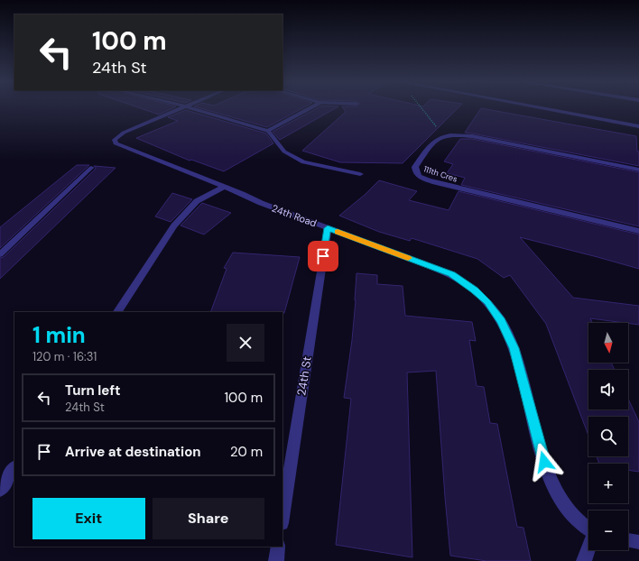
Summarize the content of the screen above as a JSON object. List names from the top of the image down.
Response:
{
  "streets": {
    "street": ["111th Cres", "24th Road", "24th St"]
  },
  "crossings": [
    ["24th Road", "24th St"]
  ],
  "north": "bottom",
  "page": {
    "turn": ["100 m", "24th St"],
    "heading": ["1 min", "120 m · 16:31"],
    "map_buttons": ["+", "−"],
    "list": [
      {
        "name": "Turn left",
        "note": "24th St",
        "value": "100 m"
      },
      {
        "name": "Arrive at destination",
        "value": "20 m"
      }
    ],
    "buttons": ["Exit", "Share"]
  }
}
